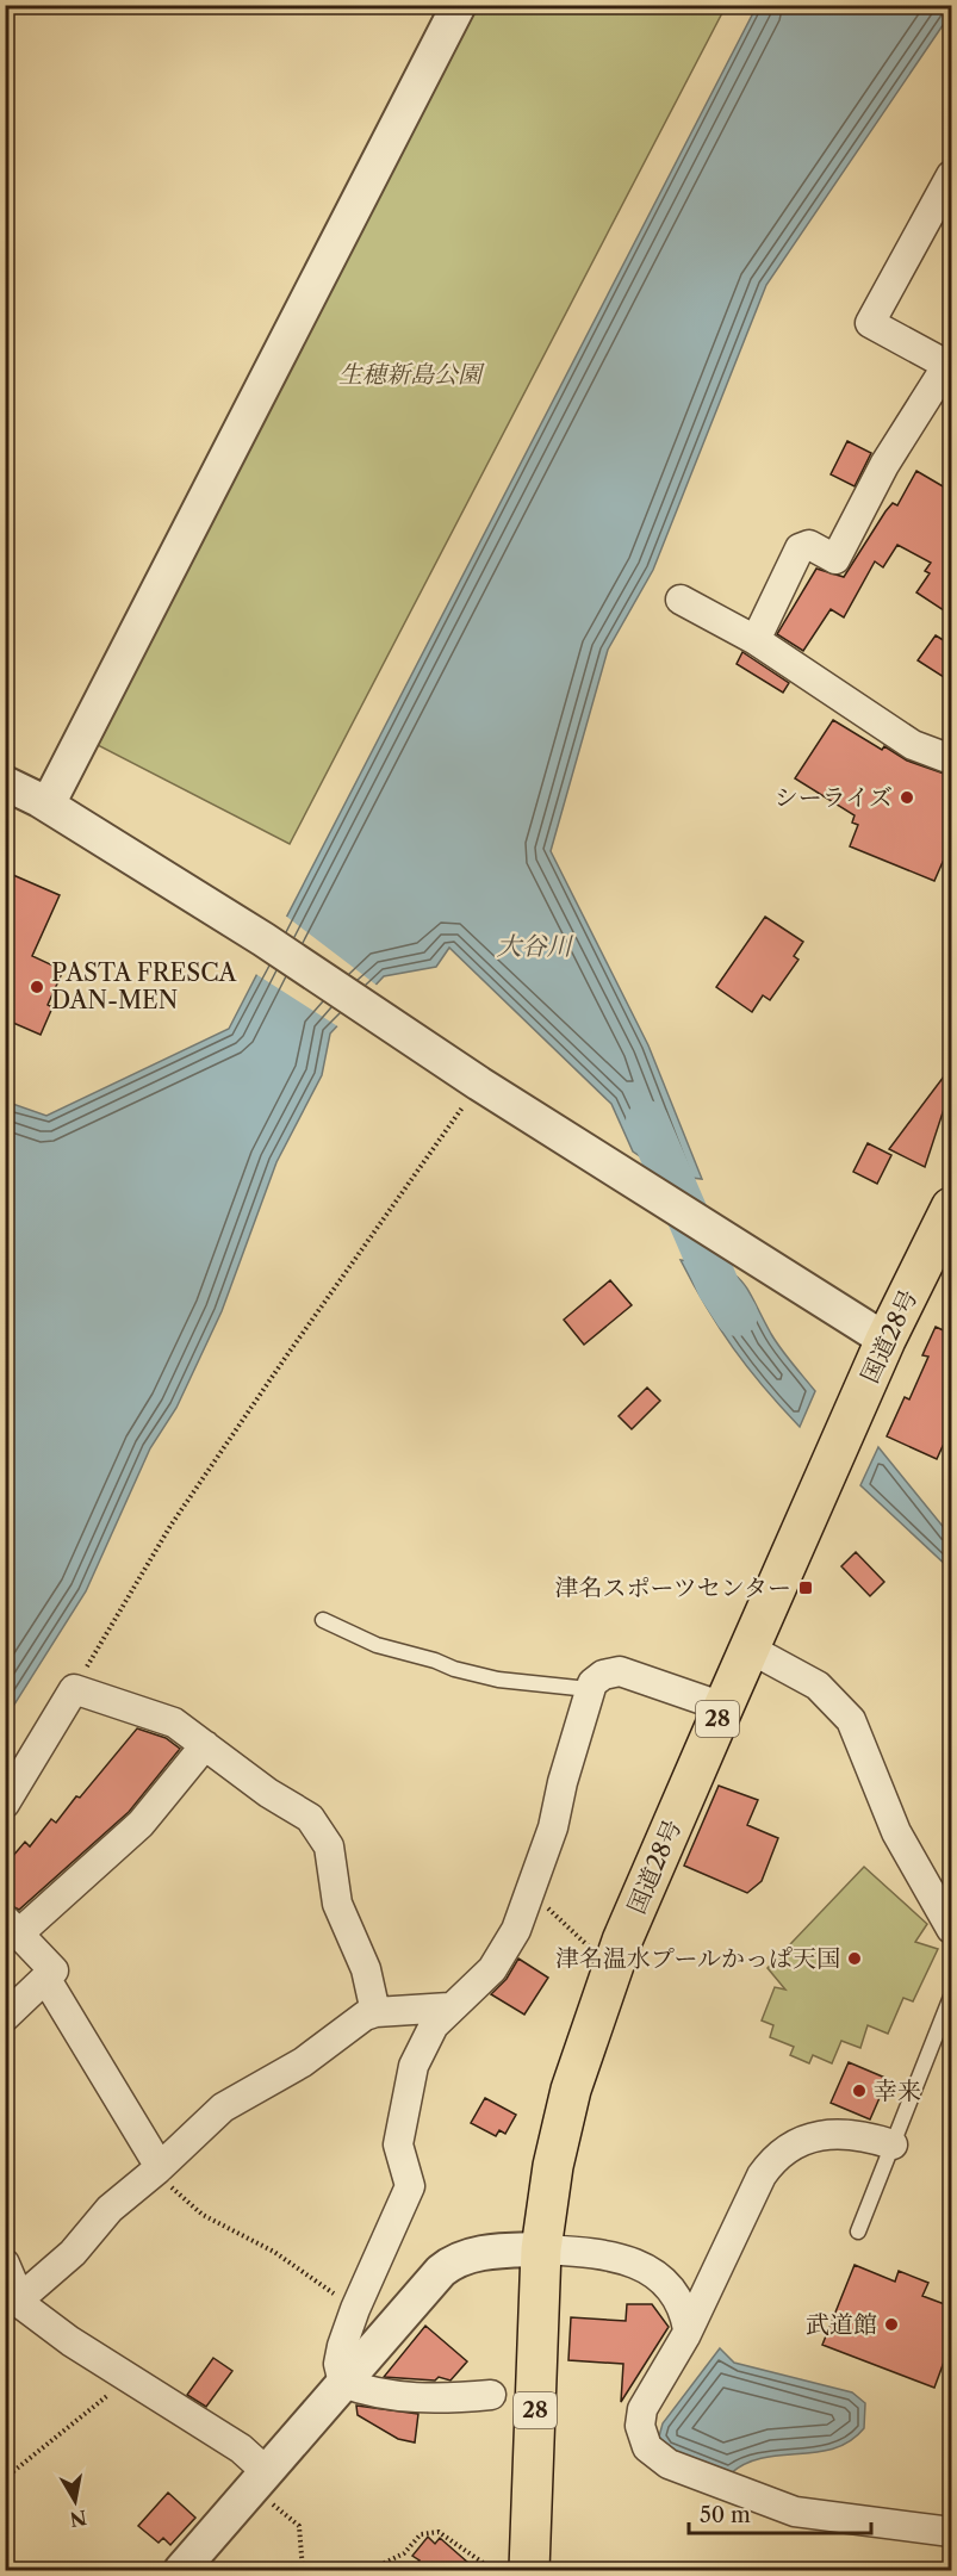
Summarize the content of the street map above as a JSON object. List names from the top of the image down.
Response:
{
  "streets": {
    "highway": ["国道28号", "28"]
  },
  "water": ["大谷川"],
  "parks": ["生穂新島公園"],
  "places": {
    "other": [
      "シーライズ",
      "PASTA FRESCA DAN-MEN",
      "津名温水プールかっぱ天国",
      "幸来",
      "武道館"
    ],
    "transit": ["津名スポーツセンター"]
  },
  "scale_bar": "50 m",
  "north": "bottom"
}
